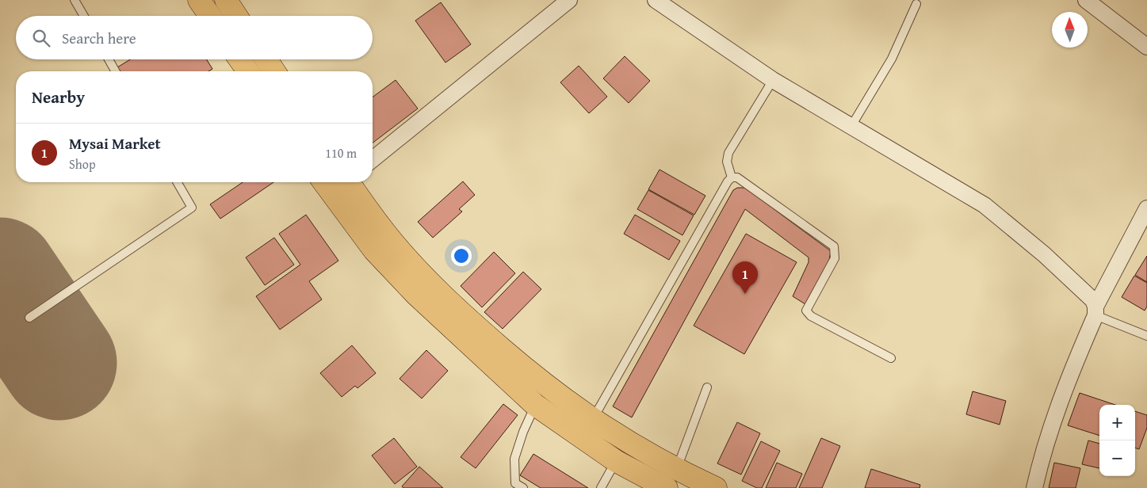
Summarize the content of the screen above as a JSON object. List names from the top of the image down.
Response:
{
  "north": "top",
  "page": {
    "search": "Search here",
    "heading": "Nearby",
    "list": [
      {
        "mark": "1",
        "name": "Mysai Market",
        "note": "Shop",
        "value": "110 m"
      }
    ],
    "pins": "1",
    "map_buttons": ["+", "−"]
  }
}
